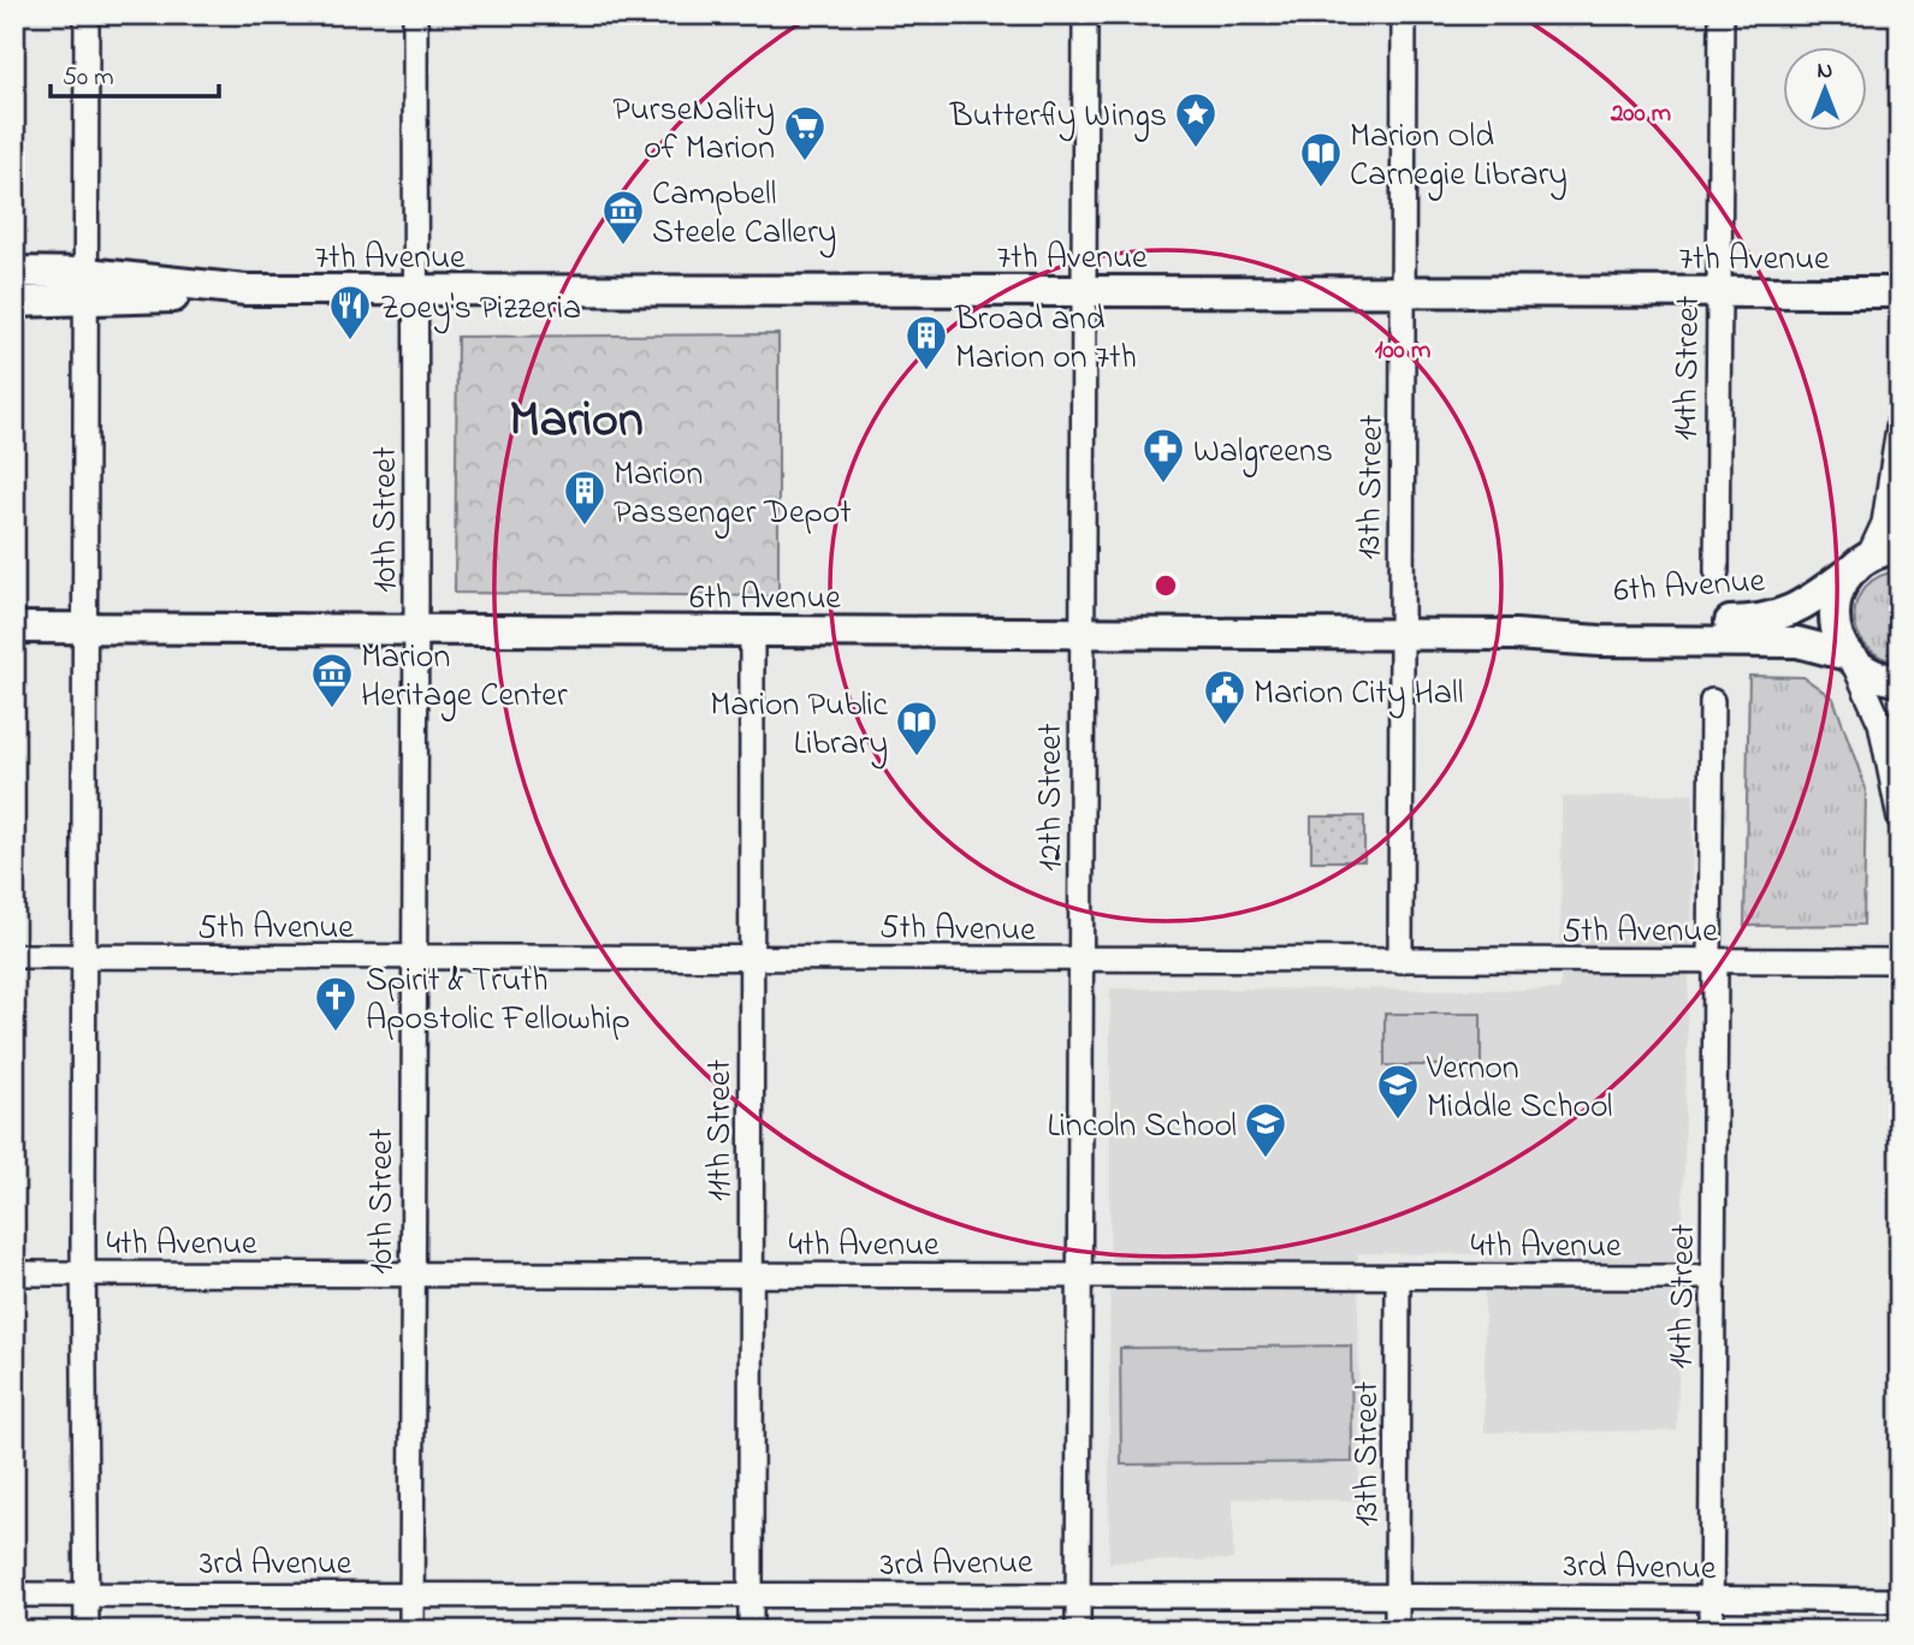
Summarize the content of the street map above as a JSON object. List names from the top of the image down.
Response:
{
  "streets": {
    "main road": ["7th Avenue", "6th Avenue"],
    "street": [
      "14th Street",
      "13th Street",
      "10th Street",
      "12th Street",
      "5th Avenue",
      "11th Street",
      "4th Avenue",
      "3rd Avenue"
    ]
  },
  "crossings": [
    ["7th Avenue", "14th Street"],
    ["7th Avenue", "13th Street"],
    ["7th Avenue", "10th Street"],
    ["7th Avenue", "12th Street"],
    ["14th Street", "5th Avenue"],
    ["14th Street", "4th Avenue"],
    ["14th Street", "3rd Avenue"],
    ["13th Street", "6th Avenue"],
    ["13th Street", "5th Avenue"],
    ["13th Street", "4th Avenue"],
    ["13th Street", "3rd Avenue"],
    ["10th Street", "6th Avenue"],
    ["10th Street", "5th Avenue"],
    ["10th Street", "4th Avenue"],
    ["10th Street", "3rd Avenue"],
    ["6th Avenue", "12th Street"],
    ["6th Avenue", "11th Street"],
    ["12th Street", "5th Avenue"],
    ["12th Street", "4th Avenue"],
    ["12th Street", "3rd Avenue"],
    ["5th Avenue", "11th Street"],
    ["11th Street", "4th Avenue"],
    ["11th Street", "3rd Avenue"]
  ],
  "districts": ["Marion"],
  "places": {
    "place": ["Butterfly Wings"],
    "supermarket": ["PurseNality of Marion"],
    "library": ["Marion Old Carnegie Library", "Marion Public Library"],
    "museum": ["Campbell Steele Callery", "Marion Heritage Center"],
    "restaurant": ["Zoey's Pizzeria"],
    "building": ["Broad and Marion on 7th", "Marion Passenger Depot"],
    "pharmacy": ["Walgreens"],
    "public building": ["Marion City Hall"],
    "church": ["Spirit & Truth Apostolic Fellowhip"],
    "school or university": ["Vernon Middle School", "Lincoln School"]
  },
  "scale_bar": "50 m",
  "north": "top",
  "rings": ["200 m", "100 m"]
}
